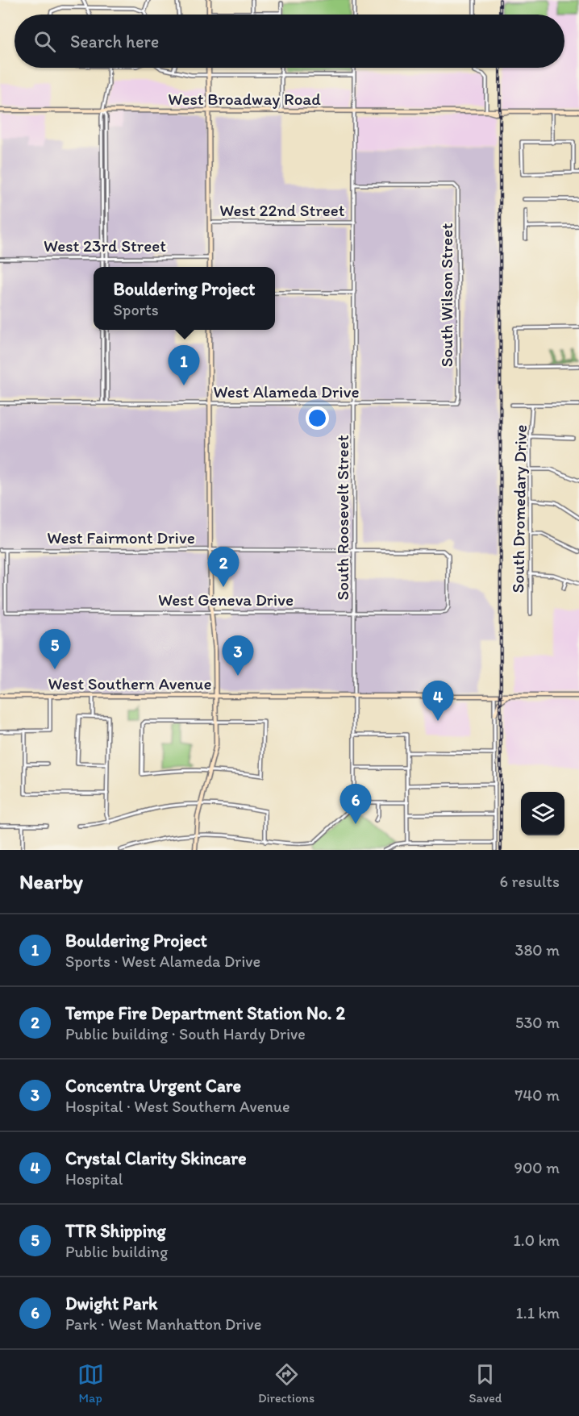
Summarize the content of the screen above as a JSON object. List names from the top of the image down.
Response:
{
  "streets": {
    "main road": ["West Broadway Road", "West Southern Avenue"],
    "street": [
      "West 22nd Street",
      "West 23rd Street",
      "South Wilson Street",
      "West Alameda Drive",
      "South Dromedary Drive",
      "South Roosevelt Street",
      "West Fairmont Drive",
      "West Geneva Drive"
    ]
  },
  "crossings": [
    ["West Broadway Road", "South Roosevelt Street"],
    ["West 22nd Street", "South Roosevelt Street"],
    ["South Wilson Street", "West Alameda Drive"],
    ["South Wilson Street", "South Roosevelt Street"],
    ["West Alameda Drive", "South Roosevelt Street"],
    ["South Roosevelt Street", "West Fairmont Drive"],
    ["South Roosevelt Street", "West Geneva Drive"],
    ["South Roosevelt Street", "West Southern Avenue"],
    ["West Fairmont Drive", "West Geneva Drive"]
  ],
  "page": {
    "search": "Search here",
    "popup": ["Bouldering Project", "Sports"],
    "pins": [
      "1",
      "2",
      "5",
      "3",
      "4",
      "6"
    ],
    "heading": ["Nearby", "6 results"],
    "list": [
      {
        "mark": "1",
        "name": "Bouldering Project",
        "note": "Sports · West Alameda Drive",
        "value": "380 m"
      },
      {
        "mark": "2",
        "name": "Tempe Fire Department Station No. 2",
        "note": "Public building · South Hardy Drive",
        "value": "530 m"
      },
      {
        "mark": "3",
        "name": "Concentra Urgent Care",
        "note": "Hospital · West Southern Avenue",
        "value": "740 m"
      },
      {
        "mark": "4",
        "name": "Crystal Clarity Skincare",
        "note": "Hospital",
        "value": "900 m"
      },
      {
        "mark": "5",
        "name": "TTR Shipping",
        "note": "Public building",
        "value": "1.0 km"
      },
      {
        "mark": "6",
        "name": "Dwight Park",
        "note": "Park · West Manhatton Drive",
        "value": "1.1 km"
      }
    ],
    "nav": ["Map", "Directions", "Saved"]
  }
}
